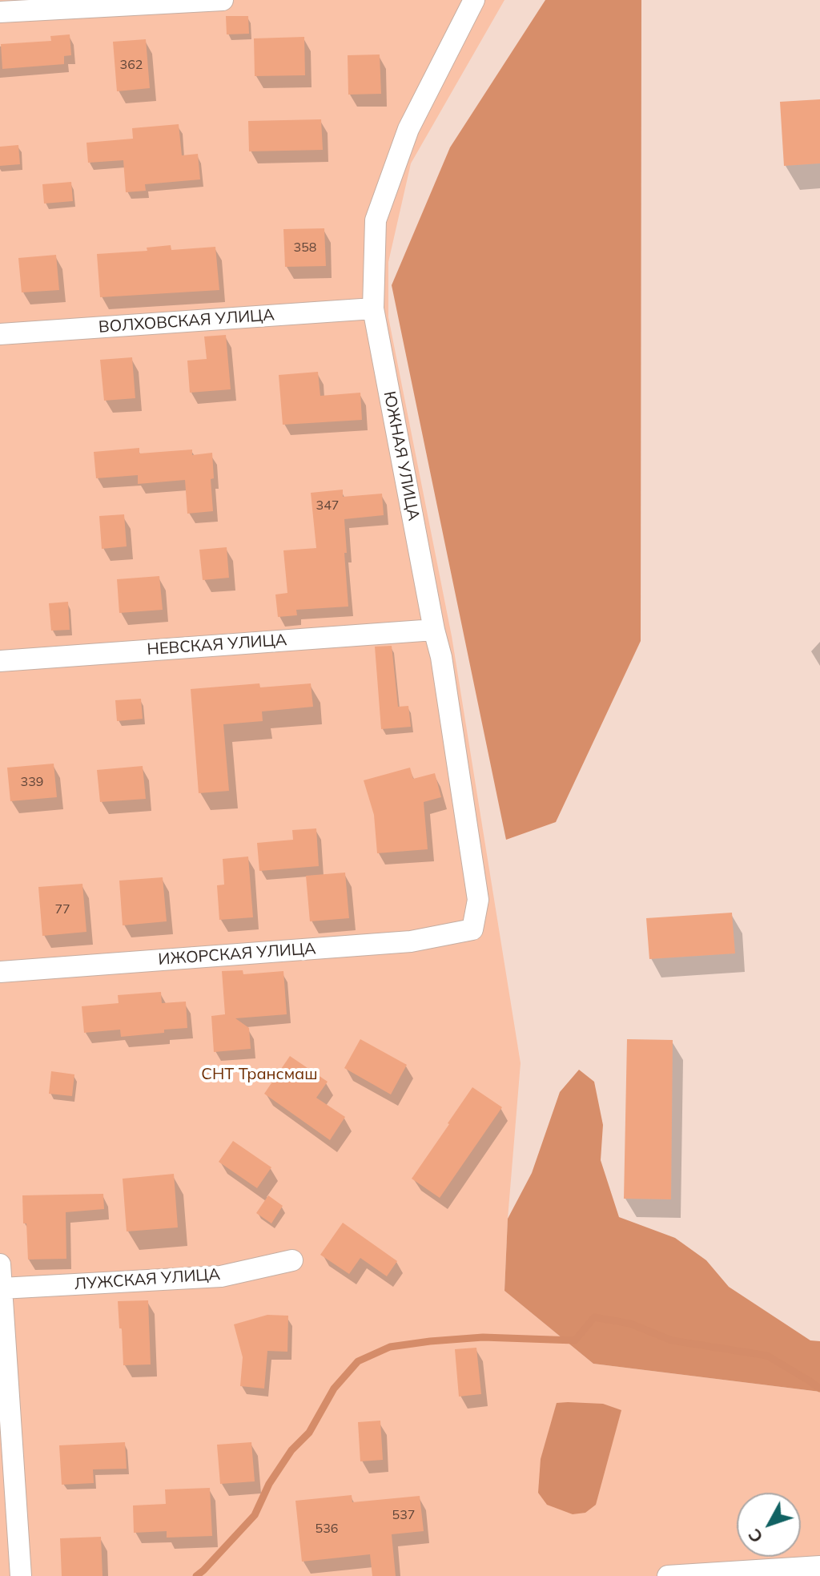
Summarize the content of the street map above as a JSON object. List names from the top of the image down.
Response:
{
  "streets": {
    "street": [
      "ВОЛХОВСКАЯ УЛИЦА",
      "ЮЖНАЯ УЛИЦА",
      "НЕВСКАЯ УЛИЦА",
      "ИЖОРСКАЯ УЛИЦА",
      "ЛУЖСКАЯ УЛИЦА"
    ]
  },
  "crossings": [
    ["ВОЛХОВСКАЯ УЛИЦА", "ЮЖНАЯ УЛИЦА"],
    ["ЮЖНАЯ УЛИЦА", "НЕВСКАЯ УЛИЦА"],
    ["ЮЖНАЯ УЛИЦА", "ИЖОРСКАЯ УЛИЦА"]
  ],
  "parks": ["СНТ Трансмаш"],
  "house_numbers": [
    "362",
    "358",
    "347",
    "339",
    "77",
    "537",
    "536"
  ],
  "north": "bottom left"
}
